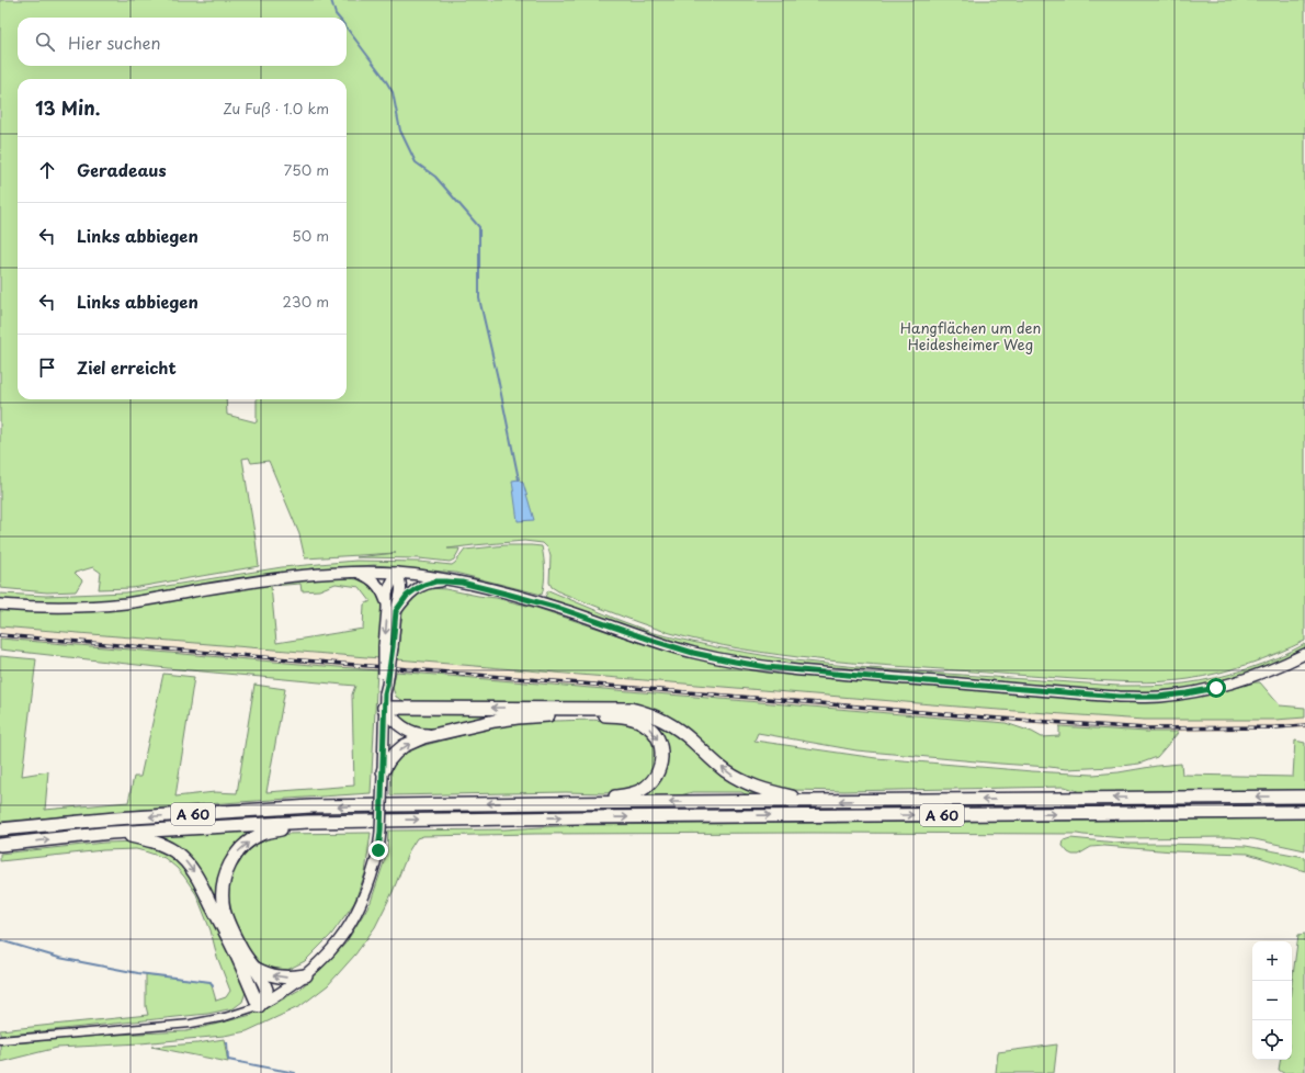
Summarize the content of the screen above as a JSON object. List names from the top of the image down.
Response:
{
  "streets": {
    "highway": ["A 60"]
  },
  "parks": ["Hangflächen um den Heidesheimer Weg"],
  "page": {
    "search": "Hier suchen",
    "heading": ["13 Min.", "Zu Fuß · 1.0 km"],
    "list": [
      ["Geradeaus", "750 m"],
      ["Links abbiegen", "50 m"],
      ["Links abbiegen", "230 m"],
      "Ziel erreicht"
    ],
    "map_buttons": ["+", "−"]
  }
}
